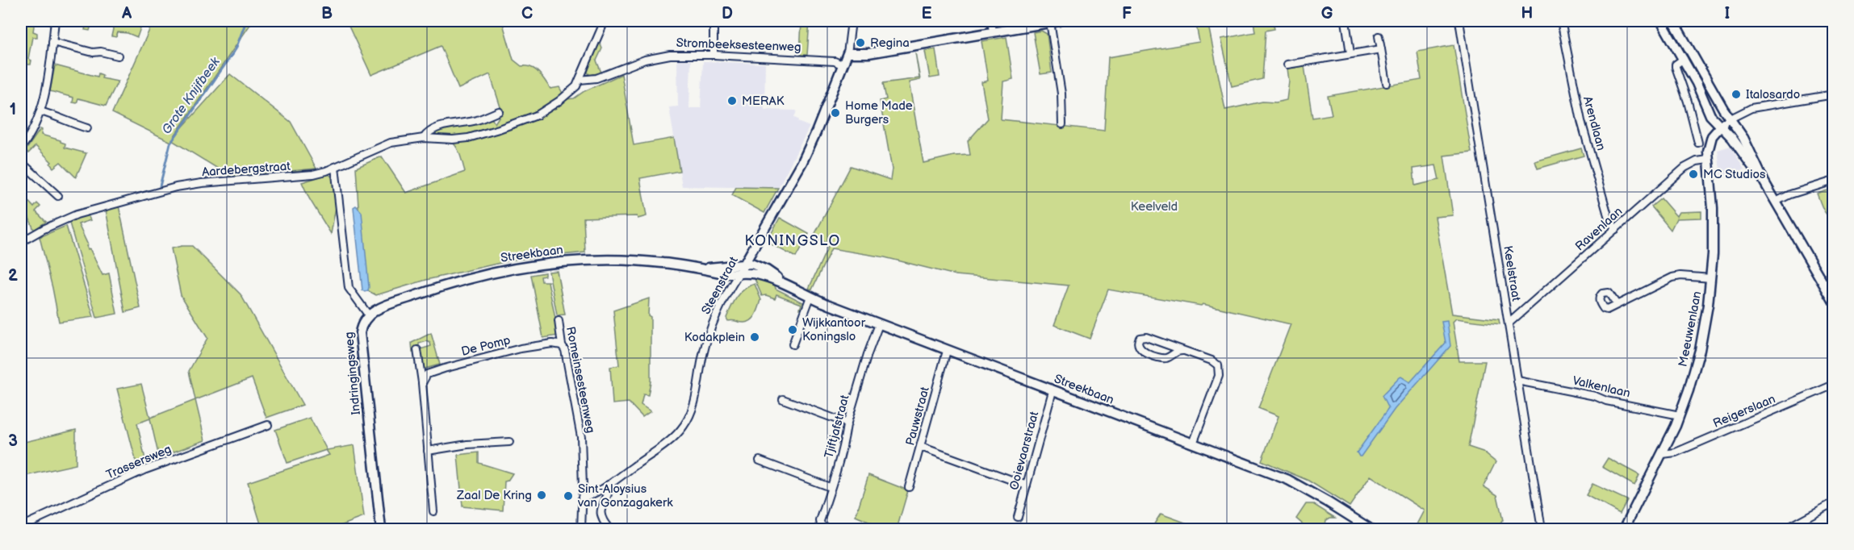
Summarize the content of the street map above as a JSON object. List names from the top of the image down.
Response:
{
  "streets": {
    "street": [
      "Strombeeksesteenweg",
      "Arendlaan",
      "Aardebergstraat",
      "Ravenlaan",
      "Streekbaan",
      "Keelstraat",
      "Steenstraat",
      "Meeuwenlaan",
      "De Pomp",
      "Indringingsweg",
      "Romeinsesteenweg",
      "Valkenlaan",
      "Reigerslaan",
      "Pauwstraat",
      "Tjiftjafstraat",
      "Ooievaarstraat",
      "Trassersweg"
    ]
  },
  "crossings": [
    ["Strombeeksesteenweg", "Aardebergstraat"],
    ["Strombeeksesteenweg", "Steenstraat"],
    ["Arendlaan", "Ravenlaan"],
    ["Ravenlaan", "Keelstraat"],
    ["Ravenlaan", "Meeuwenlaan"],
    ["Streekbaan", "Steenstraat"],
    ["Streekbaan", "Indringingsweg"],
    ["Streekbaan", "Pauwstraat"],
    ["Streekbaan", "Tjiftjafstraat"],
    ["Streekbaan", "Ooievaarstraat"],
    ["Keelstraat", "Valkenlaan"],
    ["Steenstraat", "Romeinsesteenweg"],
    ["Meeuwenlaan", "Valkenlaan"],
    ["Meeuwenlaan", "Reigerslaan"],
    ["De Pomp", "Romeinsesteenweg"]
  ],
  "districts": ["KONINGSLO"],
  "water": ["Grote Knijfbeek"],
  "parks": ["Keelveld"],
  "places": [
    "Regina",
    "Italosardo",
    "MERAK",
    "Home Made Burgers",
    "MC Studios",
    "Wijkkantoor Koningslo",
    "Kodakplein",
    "Zaal De Kring",
    "Sint-Aloysius van Gonzagakerk"
  ],
  "grid": {
    "columns": [
      "A",
      "B",
      "C",
      "D",
      "E",
      "F",
      "G",
      "H",
      "I"
    ],
    "rows": ["1", "2", "3"]
  }
}
